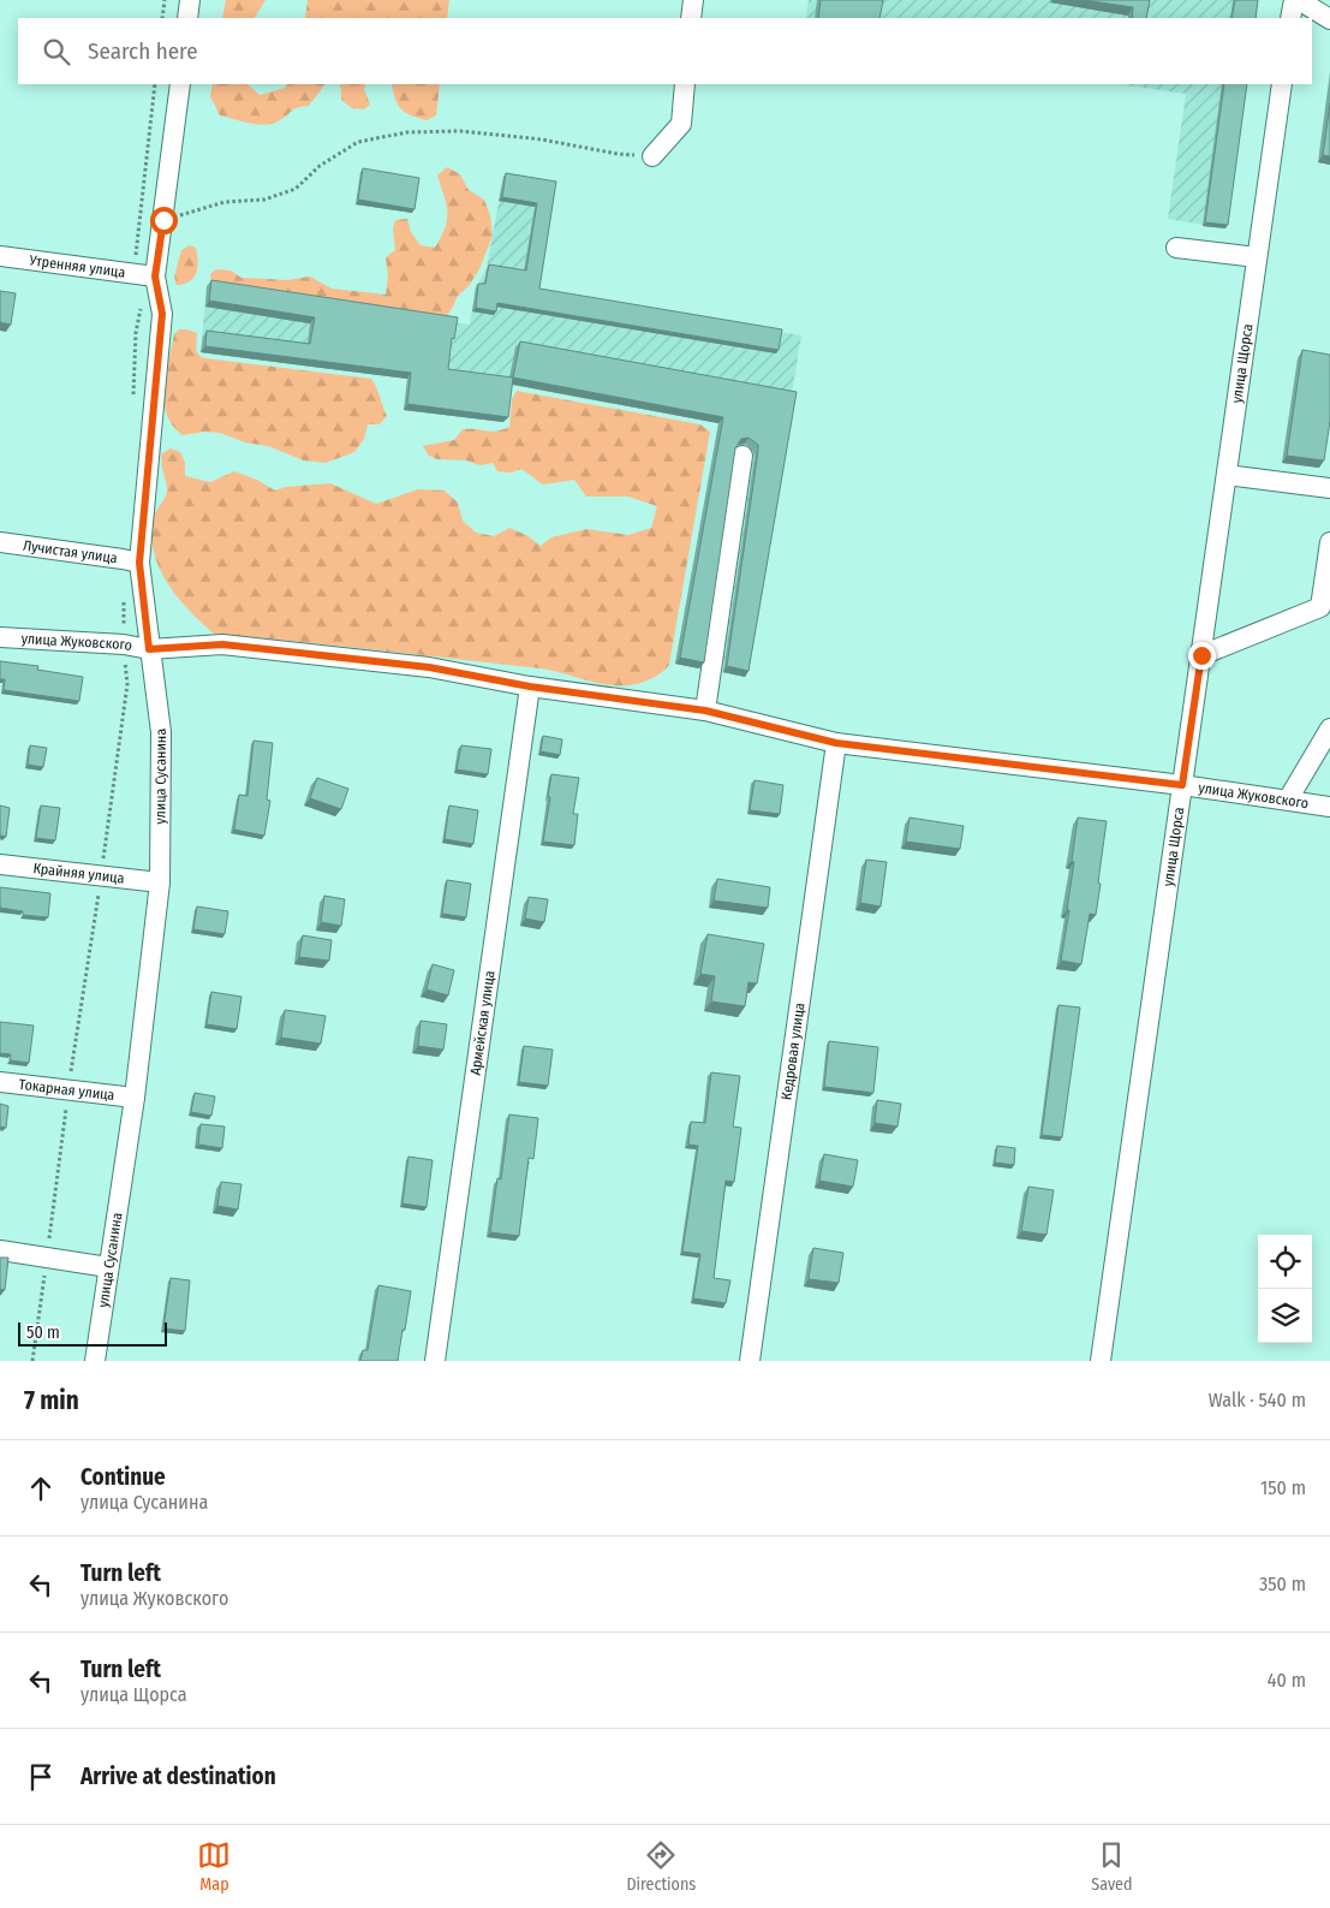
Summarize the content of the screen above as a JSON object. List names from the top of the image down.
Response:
{
  "streets": {
    "street": [
      "Утренняя улица",
      "улица Щорса",
      "Лучистая улица",
      "улица Жуковского",
      "улица Сусанина",
      "Крайняя улица",
      "Армейская улица",
      "Кедровая улица",
      "Токарная улица"
    ]
  },
  "crossings": [
    ["Утренняя улица", "улица Сусанина"],
    ["улица Щорса", "улица Жуковского"],
    ["Лучистая улица", "улица Сусанина"],
    ["улица Жуковского", "улица Сусанина"],
    ["улица Жуковского", "Армейская улица"],
    ["улица Жуковского", "Кедровая улица"],
    ["улица Сусанина", "Крайняя улица"],
    ["улица Сусанина", "Токарная улица"]
  ],
  "scale_bar": "50 m",
  "page": {
    "search": "Search here",
    "scale": "50 m",
    "heading": ["7 min", "Walk · 540 m"],
    "list": [
      ["Continue", "улица Сусанина", "150 m"],
      ["Turn left", "улица Жуковского", "350 m"],
      ["Turn left", "улица Щорса", "40 m"],
      "Arrive at destination"
    ],
    "nav": ["Map", "Directions", "Saved"]
  }
}
